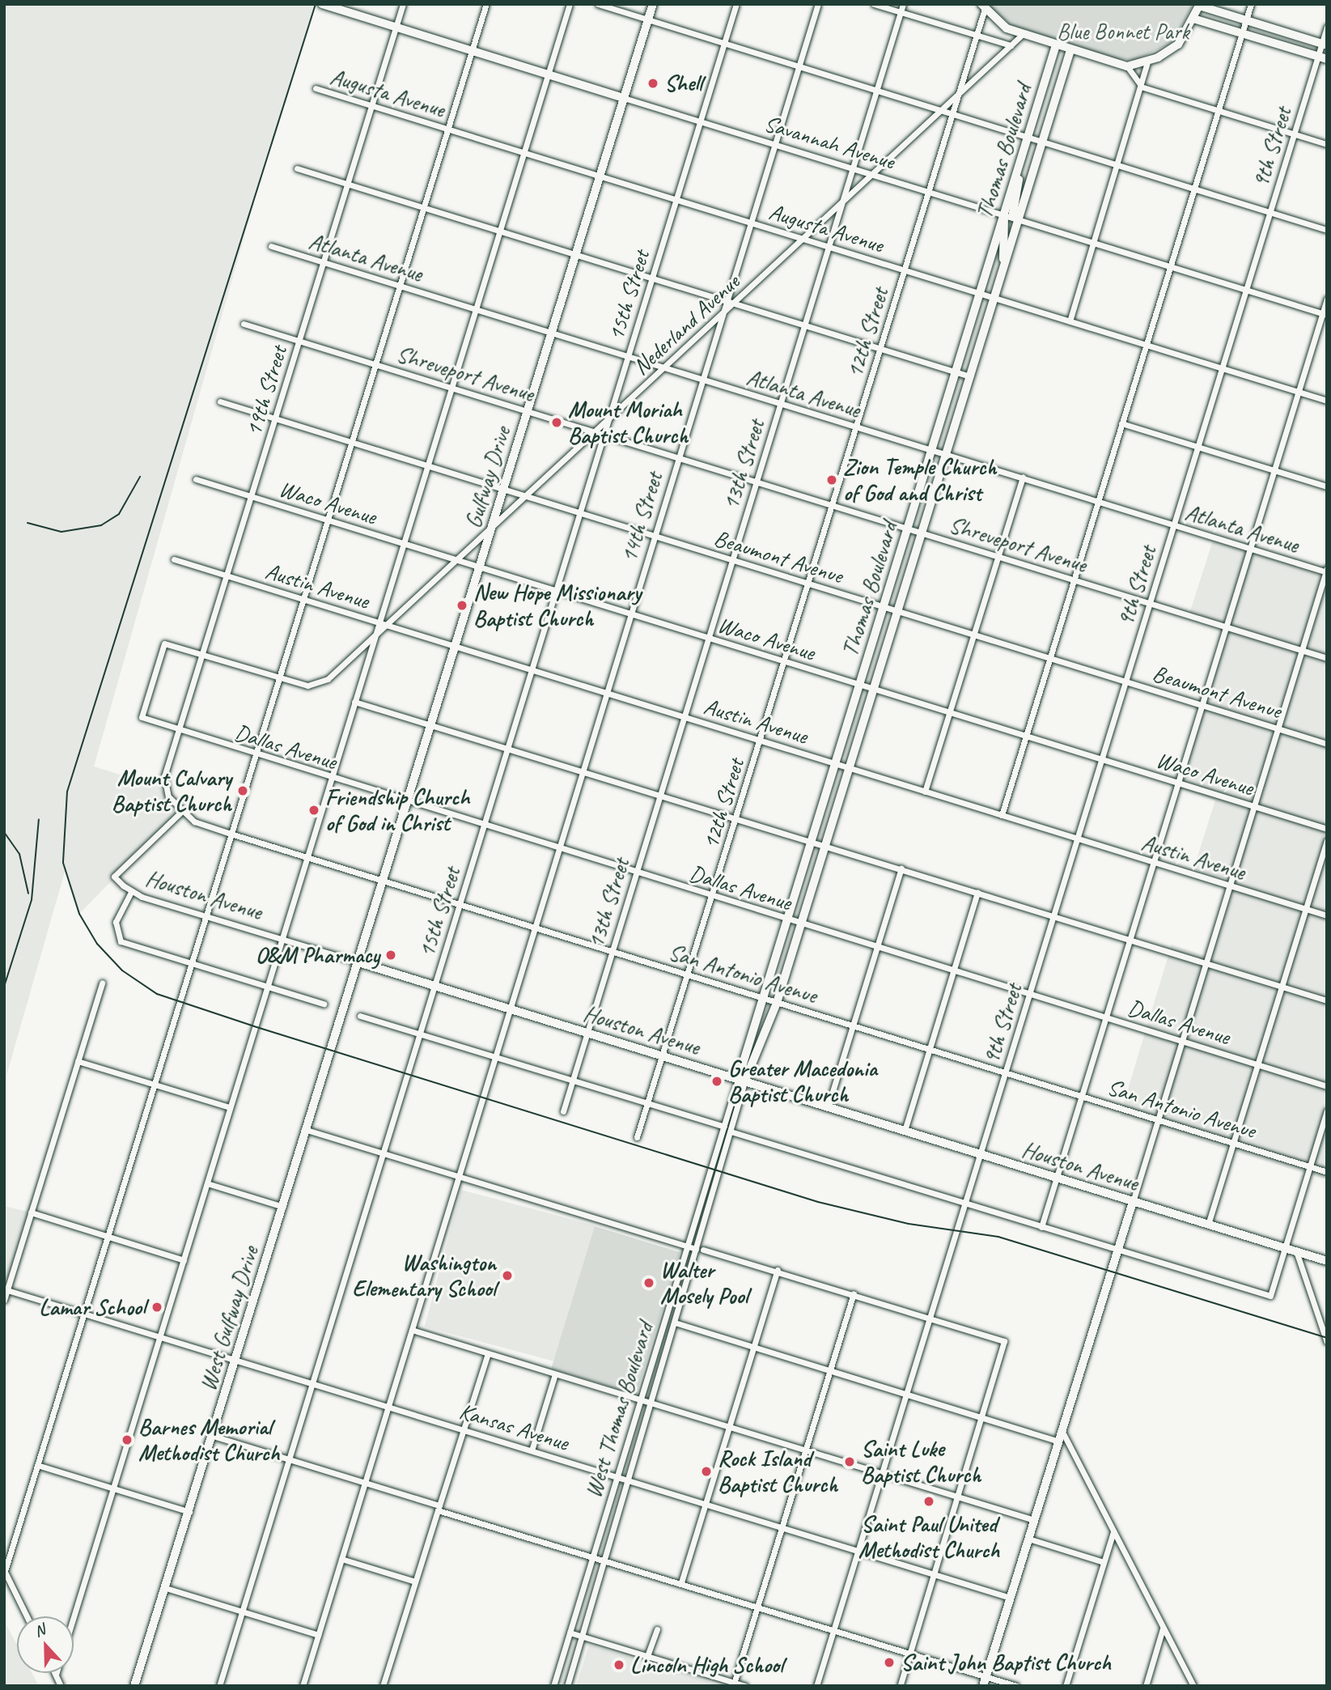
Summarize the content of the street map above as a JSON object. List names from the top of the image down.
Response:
{
  "streets": {
    "main road": [
      "Savannah Avenue",
      "Thomas Boulevard",
      "Gulfway Drive",
      "Houston Avenue",
      "West Gulfway Drive"
    ],
    "street": [
      "Augusta Avenue",
      "9th Street",
      "Atlanta Avenue",
      "15th Street",
      "Nederland Avenue",
      "12th Street",
      "Shreveport Avenue",
      "19th Street",
      "13th Street",
      "Waco Avenue",
      "14th Street",
      "Beaumont Avenue",
      "Austin Avenue",
      "Dallas Avenue",
      "San Antonio Avenue",
      "West Thomas Boulevard",
      "Kansas Avenue"
    ]
  },
  "crossings": [
    ["Augusta Avenue", "9th Street"],
    ["Augusta Avenue", "Thomas Boulevard"],
    ["Augusta Avenue", "15th Street"],
    ["Augusta Avenue", "Nederland Avenue"],
    ["Augusta Avenue", "12th Street"],
    ["Augusta Avenue", "19th Street"],
    ["Augusta Avenue", "13th Street"],
    ["Augusta Avenue", "Gulfway Drive"],
    ["Savannah Avenue", "9th Street"],
    ["Savannah Avenue", "Thomas Boulevard"],
    ["Savannah Avenue", "15th Street"],
    ["Savannah Avenue", "Nederland Avenue"],
    ["Savannah Avenue", "12th Street"],
    ["Savannah Avenue", "19th Street"],
    ["Savannah Avenue", "13th Street"],
    ["Savannah Avenue", "Gulfway Drive"],
    ["9th Street", "Atlanta Avenue"],
    ["9th Street", "Shreveport Avenue"],
    ["9th Street", "Waco Avenue"],
    ["9th Street", "Beaumont Avenue"],
    ["9th Street", "Austin Avenue"],
    ["9th Street", "Dallas Avenue"],
    ["9th Street", "Houston Avenue"],
    ["9th Street", "San Antonio Avenue"],
    ["9th Street", "Kansas Avenue"],
    ["Thomas Boulevard", "Atlanta Avenue"],
    ["Thomas Boulevard", "Shreveport Avenue"],
    ["Thomas Boulevard", "Waco Avenue"],
    ["Thomas Boulevard", "Beaumont Avenue"],
    ["Thomas Boulevard", "Austin Avenue"],
    ["Thomas Boulevard", "Dallas Avenue"],
    ["Thomas Boulevard", "Houston Avenue"],
    ["Thomas Boulevard", "San Antonio Avenue"],
    ["Thomas Boulevard", "West Thomas Boulevard"],
    ["Atlanta Avenue", "15th Street"],
    ["Atlanta Avenue", "Nederland Avenue"],
    ["Atlanta Avenue", "12th Street"],
    ["Atlanta Avenue", "19th Street"],
    ["Atlanta Avenue", "13th Street"],
    ["Atlanta Avenue", "Gulfway Drive"],
    ["Atlanta Avenue", "14th Street"],
    ["15th Street", "Nederland Avenue"],
    ["15th Street", "Shreveport Avenue"],
    ["15th Street", "Waco Avenue"],
    ["15th Street", "Beaumont Avenue"],
    ["15th Street", "Austin Avenue"],
    ["15th Street", "Dallas Avenue"],
    ["15th Street", "Houston Avenue"],
    ["15th Street", "San Antonio Avenue"],
    ["15th Street", "Kansas Avenue"],
    ["Nederland Avenue", "12th Street"],
    ["Nederland Avenue", "Shreveport Avenue"],
    ["Nederland Avenue", "13th Street"],
    ["Nederland Avenue", "Gulfway Drive"],
    ["Nederland Avenue", "Waco Avenue"],
    ["Nederland Avenue", "14th Street"],
    ["Nederland Avenue", "Beaumont Avenue"],
    ["Nederland Avenue", "Austin Avenue"],
    ["12th Street", "Shreveport Avenue"],
    ["12th Street", "Waco Avenue"],
    ["12th Street", "Beaumont Avenue"],
    ["12th Street", "Austin Avenue"],
    ["12th Street", "Dallas Avenue"],
    ["12th Street", "Houston Avenue"],
    ["12th Street", "San Antonio Avenue"],
    ["Shreveport Avenue", "19th Street"],
    ["Shreveport Avenue", "13th Street"],
    ["Shreveport Avenue", "Gulfway Drive"],
    ["Shreveport Avenue", "14th Street"],
    ["19th Street", "Waco Avenue"],
    ["19th Street", "Beaumont Avenue"],
    ["19th Street", "Austin Avenue"],
    ["19th Street", "Dallas Avenue"],
    ["19th Street", "Houston Avenue"],
    ["19th Street", "San Antonio Avenue"],
    ["13th Street", "Waco Avenue"],
    ["13th Street", "Beaumont Avenue"],
    ["13th Street", "Austin Avenue"],
    ["13th Street", "Dallas Avenue"],
    ["13th Street", "Houston Avenue"],
    ["13th Street", "San Antonio Avenue"],
    ["Gulfway Drive", "Waco Avenue"],
    ["Gulfway Drive", "Beaumont Avenue"],
    ["Gulfway Drive", "Austin Avenue"],
    ["Gulfway Drive", "Dallas Avenue"],
    ["Gulfway Drive", "Houston Avenue"],
    ["Gulfway Drive", "San Antonio Avenue"],
    ["Gulfway Drive", "West Gulfway Drive"],
    ["Waco Avenue", "14th Street"],
    ["14th Street", "Beaumont Avenue"],
    ["14th Street", "Austin Avenue"],
    ["14th Street", "Dallas Avenue"],
    ["14th Street", "Houston Avenue"],
    ["14th Street", "San Antonio Avenue"],
    ["14th Street", "Kansas Avenue"],
    ["Houston Avenue", "San Antonio Avenue"],
    ["Houston Avenue", "West Gulfway Drive"],
    ["Houston Avenue", "West Thomas Boulevard"],
    ["West Gulfway Drive", "Kansas Avenue"],
    ["West Thomas Boulevard", "Kansas Avenue"]
  ],
  "parks": ["Blue Bonnet Park"],
  "places": [
    "Shell",
    "Mount Moriah Baptist Church",
    "Zion Temple Church of God and Christ",
    "New Hope Missionary Baptist Church",
    "Mount Calvary Baptist Church",
    "Friendship Church of God in Christ",
    "O&M Pharmacy",
    "Greater Macedonia Baptist Church",
    "Washington Elementary School",
    "Walter Mosely Pool",
    "Lamar School",
    "Barnes Memorial Methodist Church",
    "Saint Luke Baptist Church",
    "Rock Island Baptist Church",
    "Saint Paul United Methodist Church",
    "Saint John Baptist Church",
    "Lincoln High School"
  ],
  "north": "top"
}
